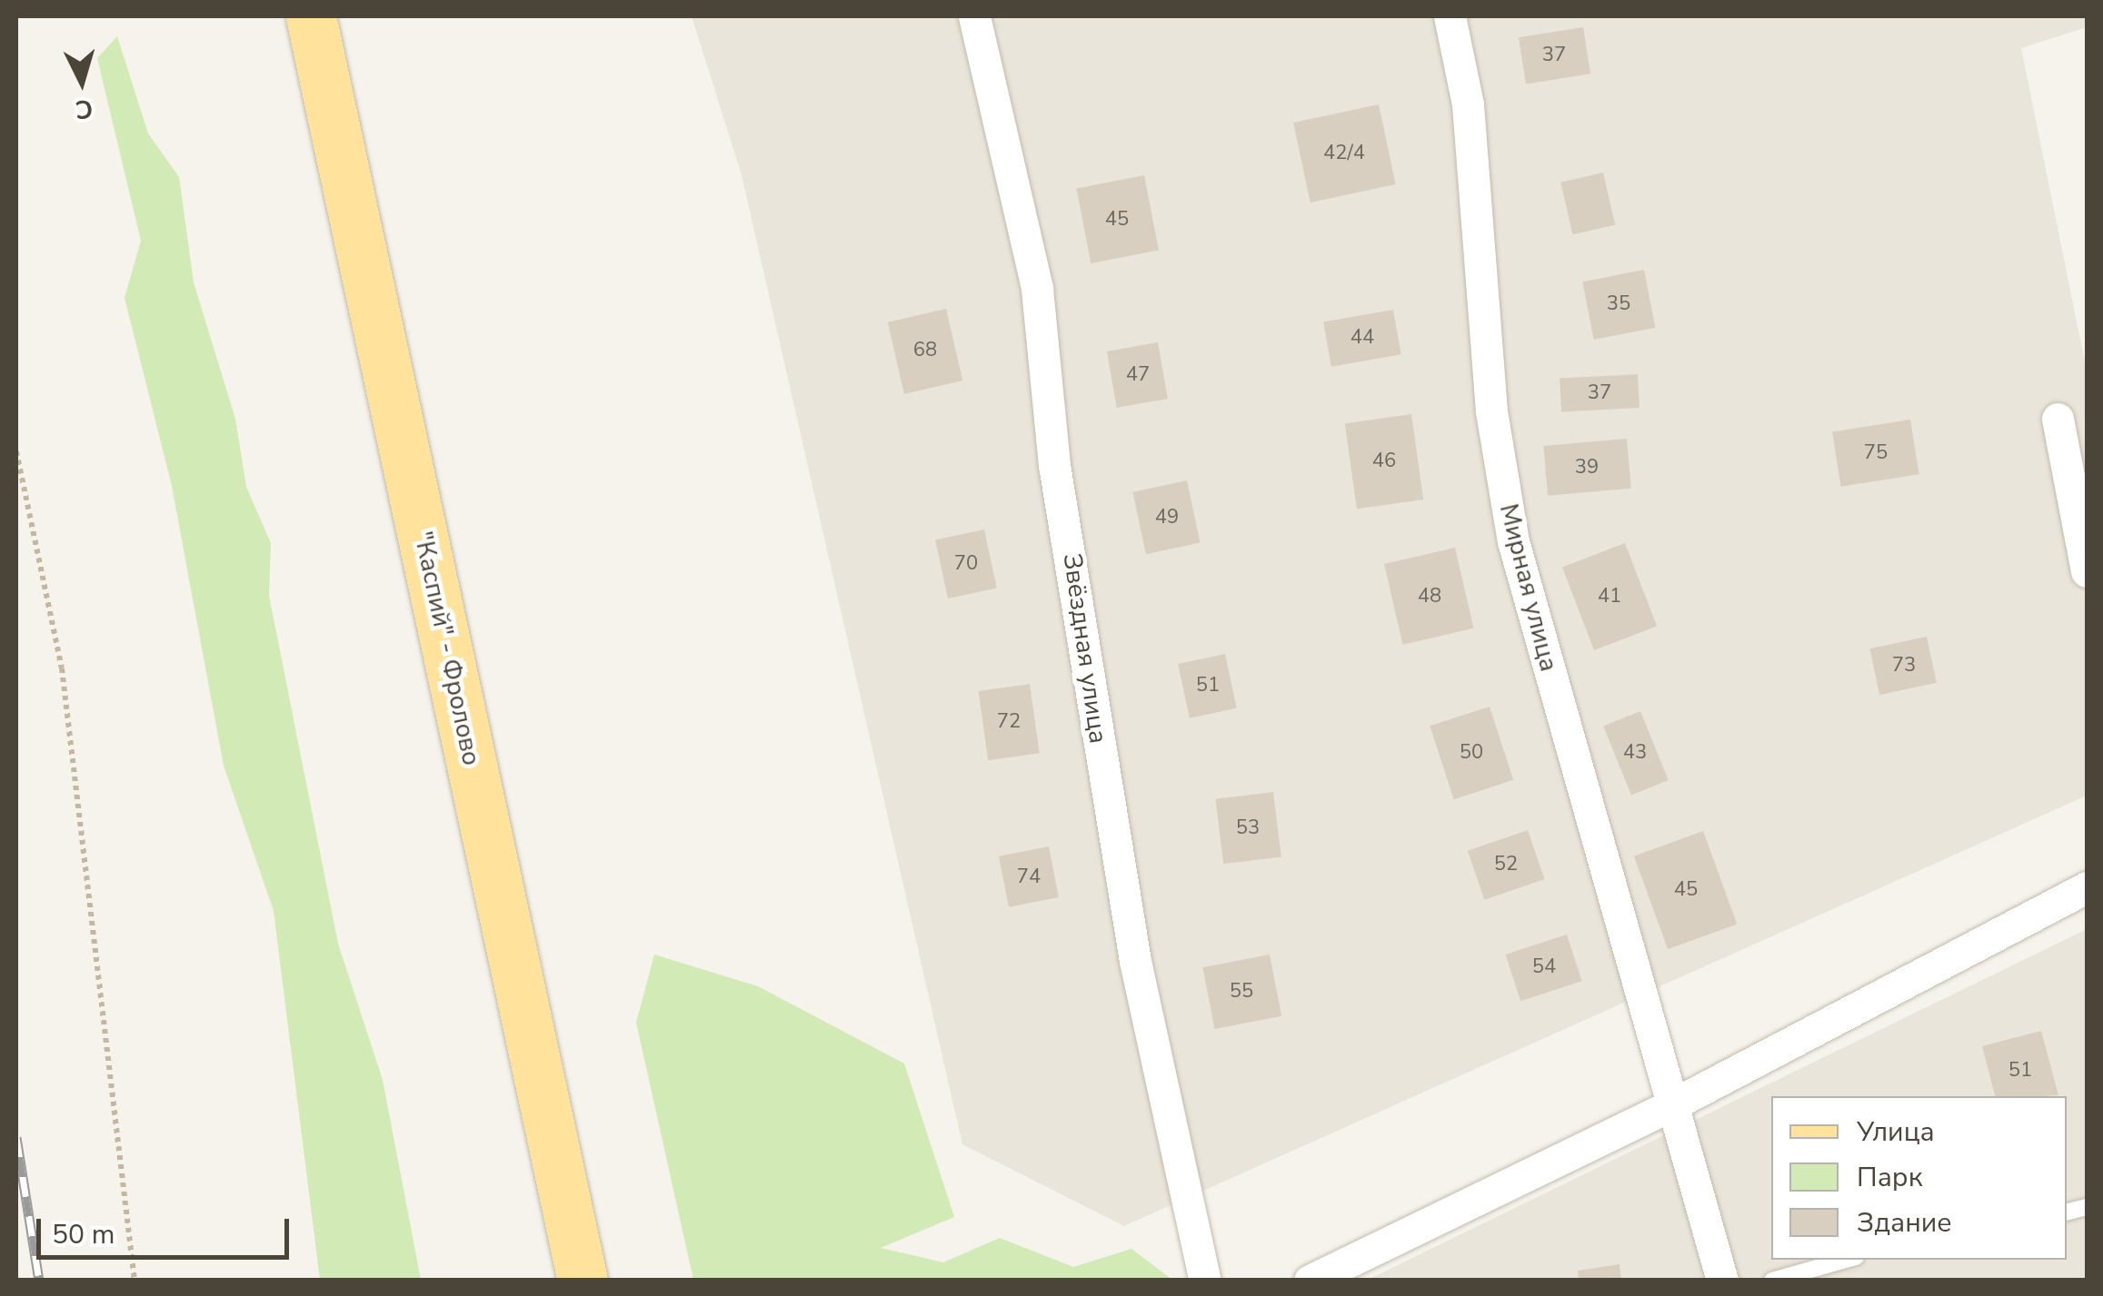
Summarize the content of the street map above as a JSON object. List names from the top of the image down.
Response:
{
  "streets": {
    "main road": ["\"Каспий\" - Фролово"],
    "street": ["Мирная улица", "Звёздная улица"]
  },
  "house_numbers": [
    "37",
    "42/4",
    "45",
    "35",
    "44",
    "68",
    "47",
    "37",
    "75",
    "46",
    "39",
    "49",
    "70",
    "48",
    "41",
    "73",
    "51",
    "72",
    "50",
    "43",
    "53",
    "52",
    "74",
    "45",
    "54",
    "55",
    "51"
  ],
  "legend": ["Улица", "Парк", "Здание"],
  "scale_bar": "50 m",
  "north": "bottom"
}
